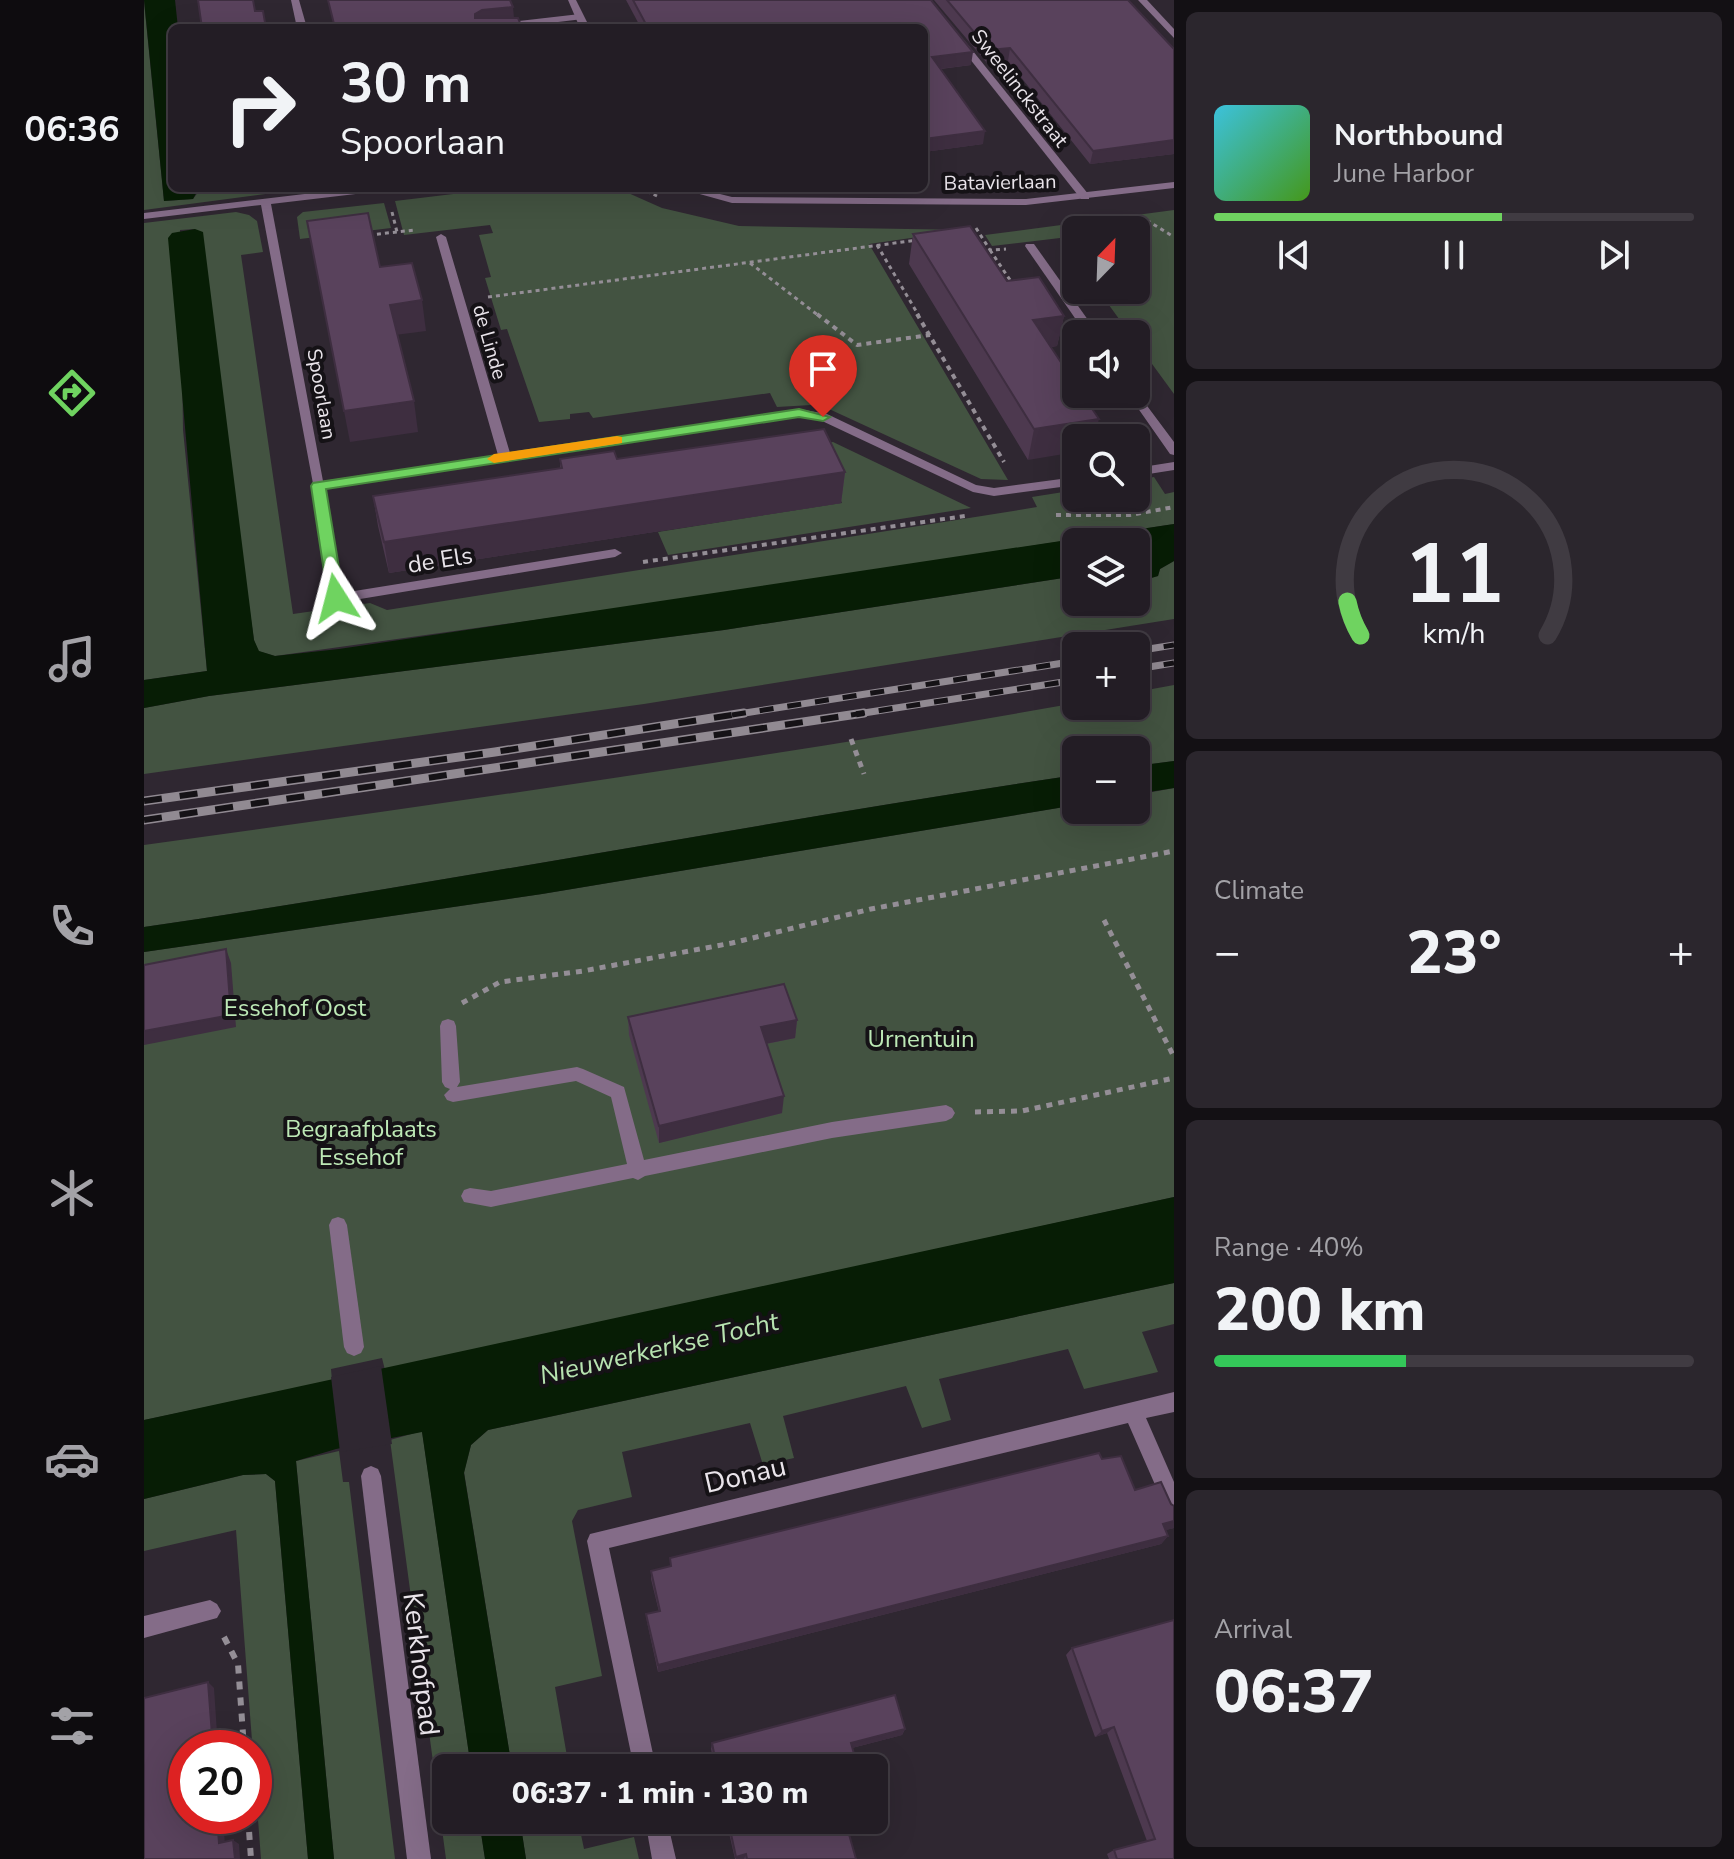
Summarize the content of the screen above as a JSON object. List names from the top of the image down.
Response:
{
  "streets": {
    "street": [
      "Sweelinckstraat",
      "Batavierlaan",
      "de Linde",
      "Spoorlaan",
      "de Els",
      "Donau",
      "Kerkhofpad"
    ]
  },
  "crossings": [
    ["Sweelinckstraat", "Batavierlaan"],
    ["Spoorlaan", "de Els"]
  ],
  "water": ["Nieuwerkerkse Tocht"],
  "parks": ["Essehof Oost", "Urnentuin", "Begraafplaats Essehof"],
  "north": "top right",
  "page": {
    "tabs": "06:36",
    "turn": ["30 m", "Spoorlaan"],
    "song": ["Northbound", "June Harbor"],
    "map_buttons": ["+", "−"],
    "tile": [
      "Climate",
      ["Range · 40%", "200 km"],
      ["Arrival", "06:37"]
    ],
    "heat": ["−", "23°", "+"],
    "limit": "20",
    "trip": "06:37 · 1 min · 130 m",
    "gauge": ["11", "km/h"]
  }
}
